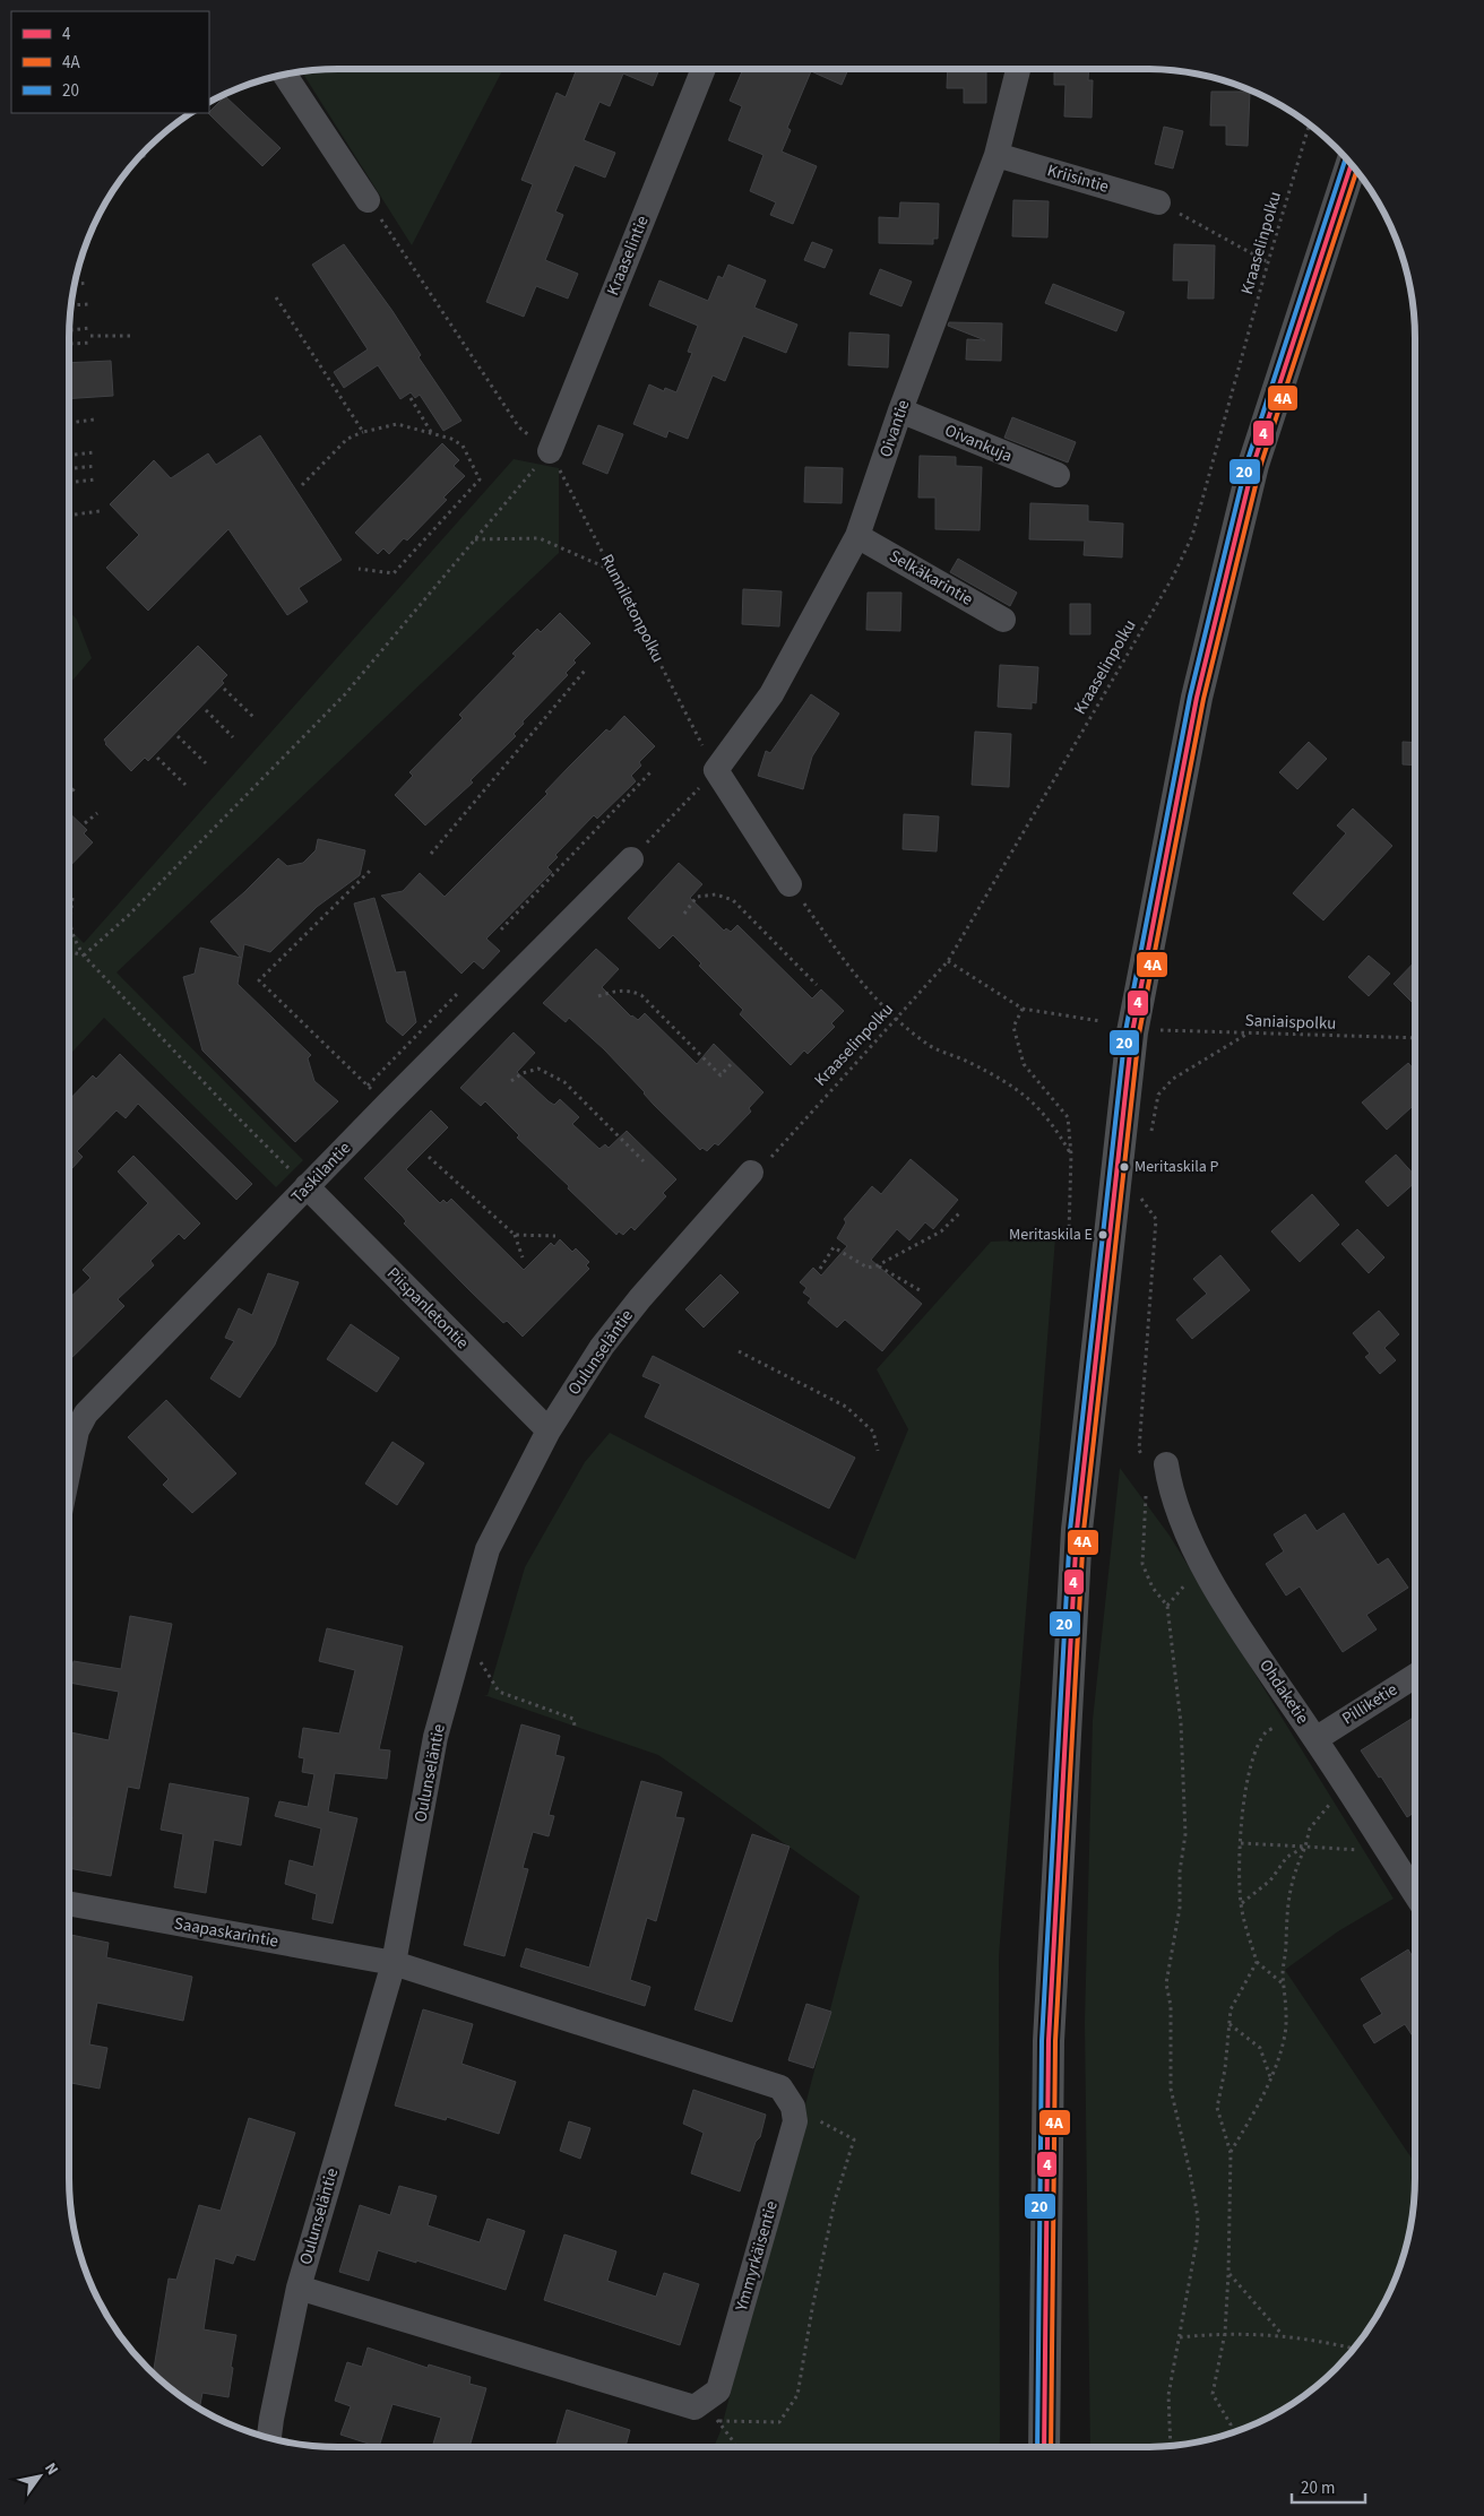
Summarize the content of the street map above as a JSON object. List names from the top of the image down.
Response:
{
  "streets": {
    "street": [
      "Kriisintie",
      "Kraaselintie",
      "Oivantie",
      "Oivankuja",
      "Selkäkarintie",
      "Taskilantie",
      "Piispanletontie",
      "Oulunseläntie",
      "Ohdaketie",
      "Pilliketie",
      "Saapaskarintie",
      "Ymmyrkäisentie"
    ],
    "path": ["Kraaselinpolku", "Runniletonpolku", "Saniaispolku"]
  },
  "crossings": [
    ["Kriisintie", "Oivantie"],
    ["Kraaselinpolku", "Oulunseläntie"],
    ["Kraaselintie", "Runniletonpolku"],
    ["Oivantie", "Oivankuja"],
    ["Oivantie", "Selkäkarintie"],
    ["Oivantie", "Runniletonpolku"],
    ["Taskilantie", "Piispanletontie"],
    ["Piispanletontie", "Oulunseläntie"],
    ["Oulunseläntie", "Saapaskarintie"],
    ["Ohdaketie", "Pilliketie"]
  ],
  "places": ["Meritaskila P", "Meritaskila E"],
  "lines": ["transit line 20", "transit line 4", "transit line 4A"],
  "legend": ["4", "4A", "20"],
  "scale_bar": "20 m",
  "north": "top right"
}
